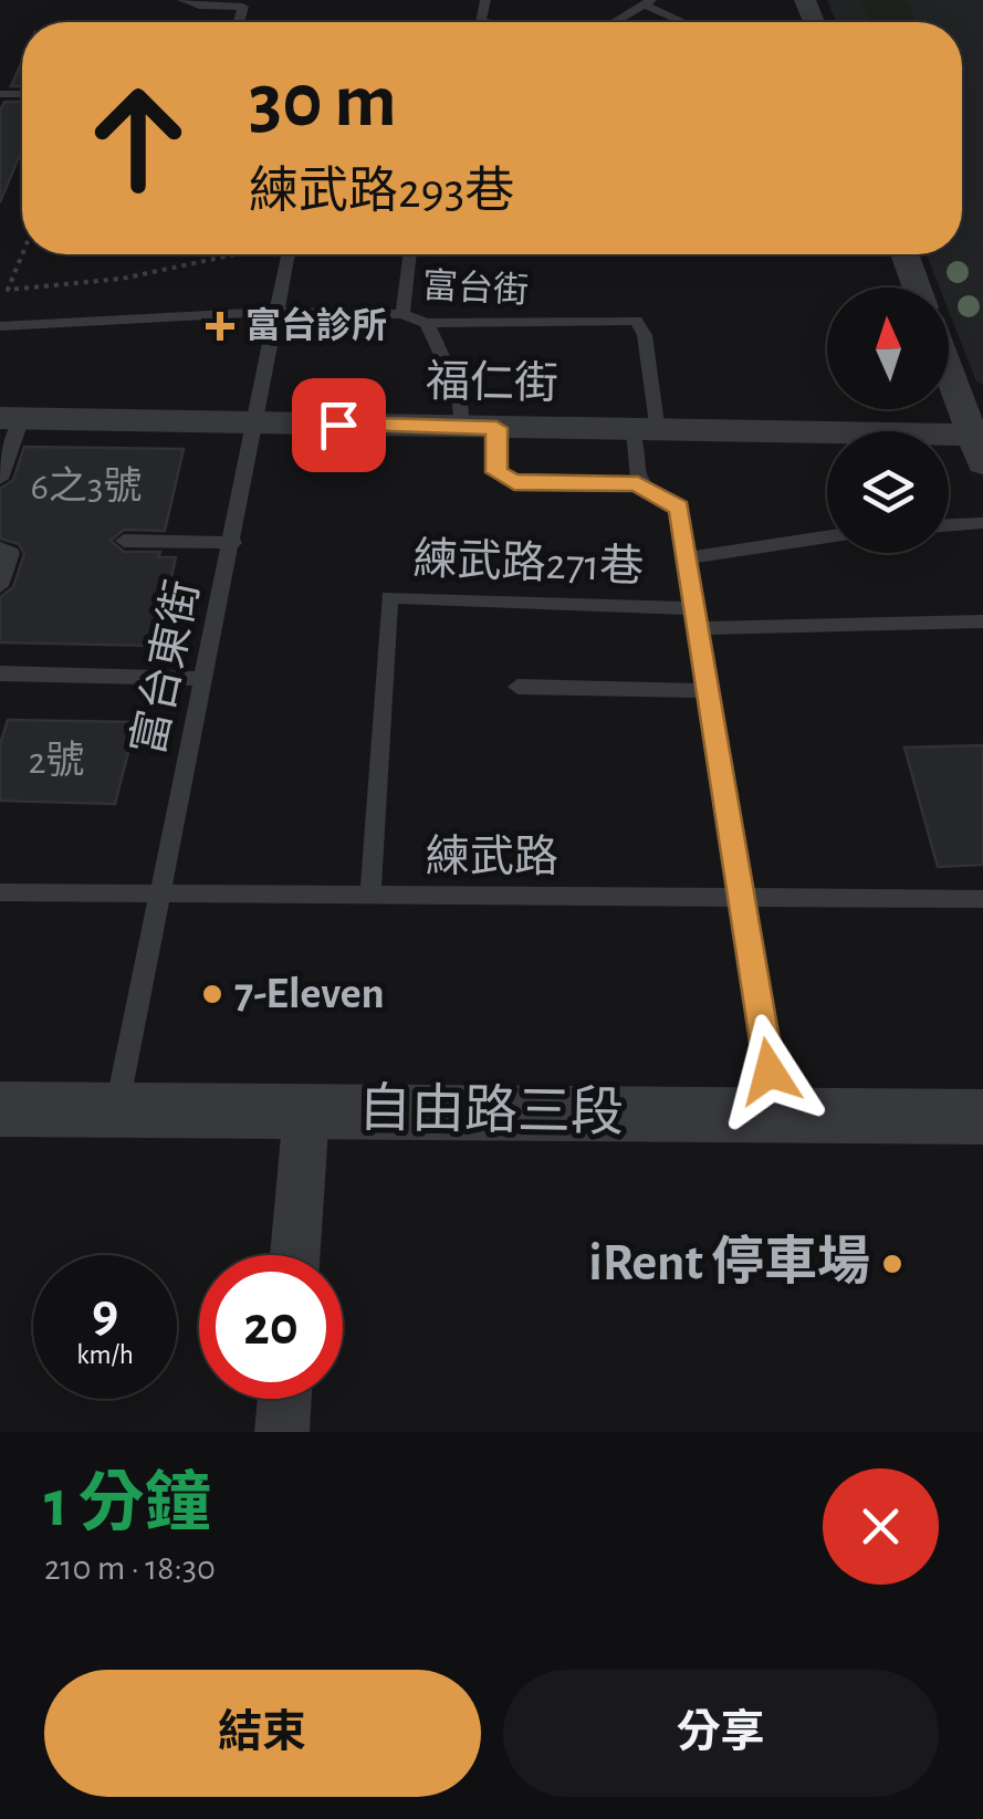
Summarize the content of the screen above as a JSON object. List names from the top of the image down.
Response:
{
  "streets": {
    "street": ["福仁街", "自由路三段"],
    "lane": [
      "富台街",
      "練武路271巷",
      "富台東街",
      "練武路"
    ]
  },
  "crossings": [
    ["富台街", "福仁街"],
    ["富台街", "富台東街"],
    ["福仁街", "富台東街"],
    ["練武路271巷", "練武路"],
    ["富台東街", "練武路"],
    ["富台東街", "自由路三段"]
  ],
  "places": {
    "health": ["富台診所"],
    "other": ["7-Eleven", "iRent 停車場"]
  },
  "house_numbers": ["6之3號", "2號"],
  "north": "top",
  "page": {
    "turn": ["30 m", "練武路293巷"],
    "speed": "9 km/h",
    "limit": "20",
    "heading": ["1 分鐘", "210 m · 18:30"],
    "buttons": ["結束", "分享"]
  }
}
